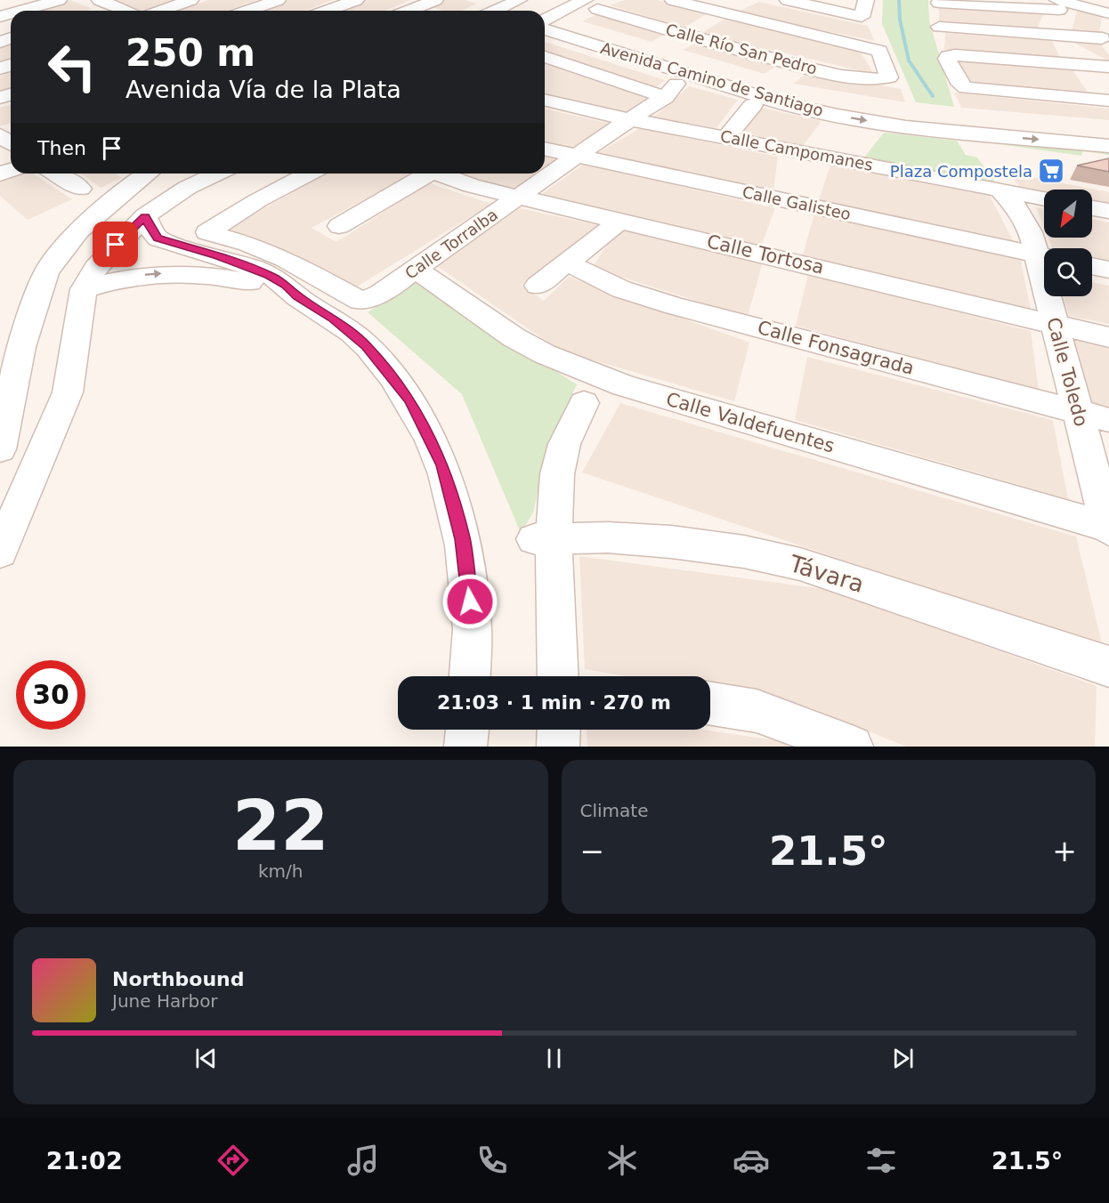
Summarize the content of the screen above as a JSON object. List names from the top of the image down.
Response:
{
  "streets": {
    "street": [
      "Calle Río San Pedro",
      "Avenida Camino de Santiago",
      "Calle Campomanes",
      "Calle Galisteo",
      "Calle Torralba",
      "Calle Tortosa",
      "Calle Fonsagrada",
      "Calle Toledo",
      "Calle Valdefuentes",
      "Távara"
    ]
  },
  "crossings": [
    ["Calle Campomanes", "Calle Torralba"],
    ["Calle Campomanes", "Calle Toledo"],
    ["Calle Galisteo", "Calle Torralba"],
    ["Calle Torralba", "Calle Tortosa"],
    ["Calle Torralba", "Calle Valdefuentes"],
    ["Calle Tortosa", "Calle Toledo"],
    ["Calle Fonsagrada", "Calle Toledo"],
    ["Calle Toledo", "Calle Valdefuentes"]
  ],
  "places": {
    "supermarket": ["Plaza Compostela"]
  },
  "north": "bottom left",
  "page": {
    "turn": ["250 m", "Avenida Vía de la Plata"],
    "then": "Then",
    "limit": "30",
    "trip": "21:03 · 1 min · 270 m",
    "tile": [
      ["22", "km/h"],
      "Climate"
    ],
    "heat": ["−", "21.5°", "+"],
    "song": ["Northbound", "June Harbor"],
    "tabs": ["21:02", "21.5°"]
  }
}
